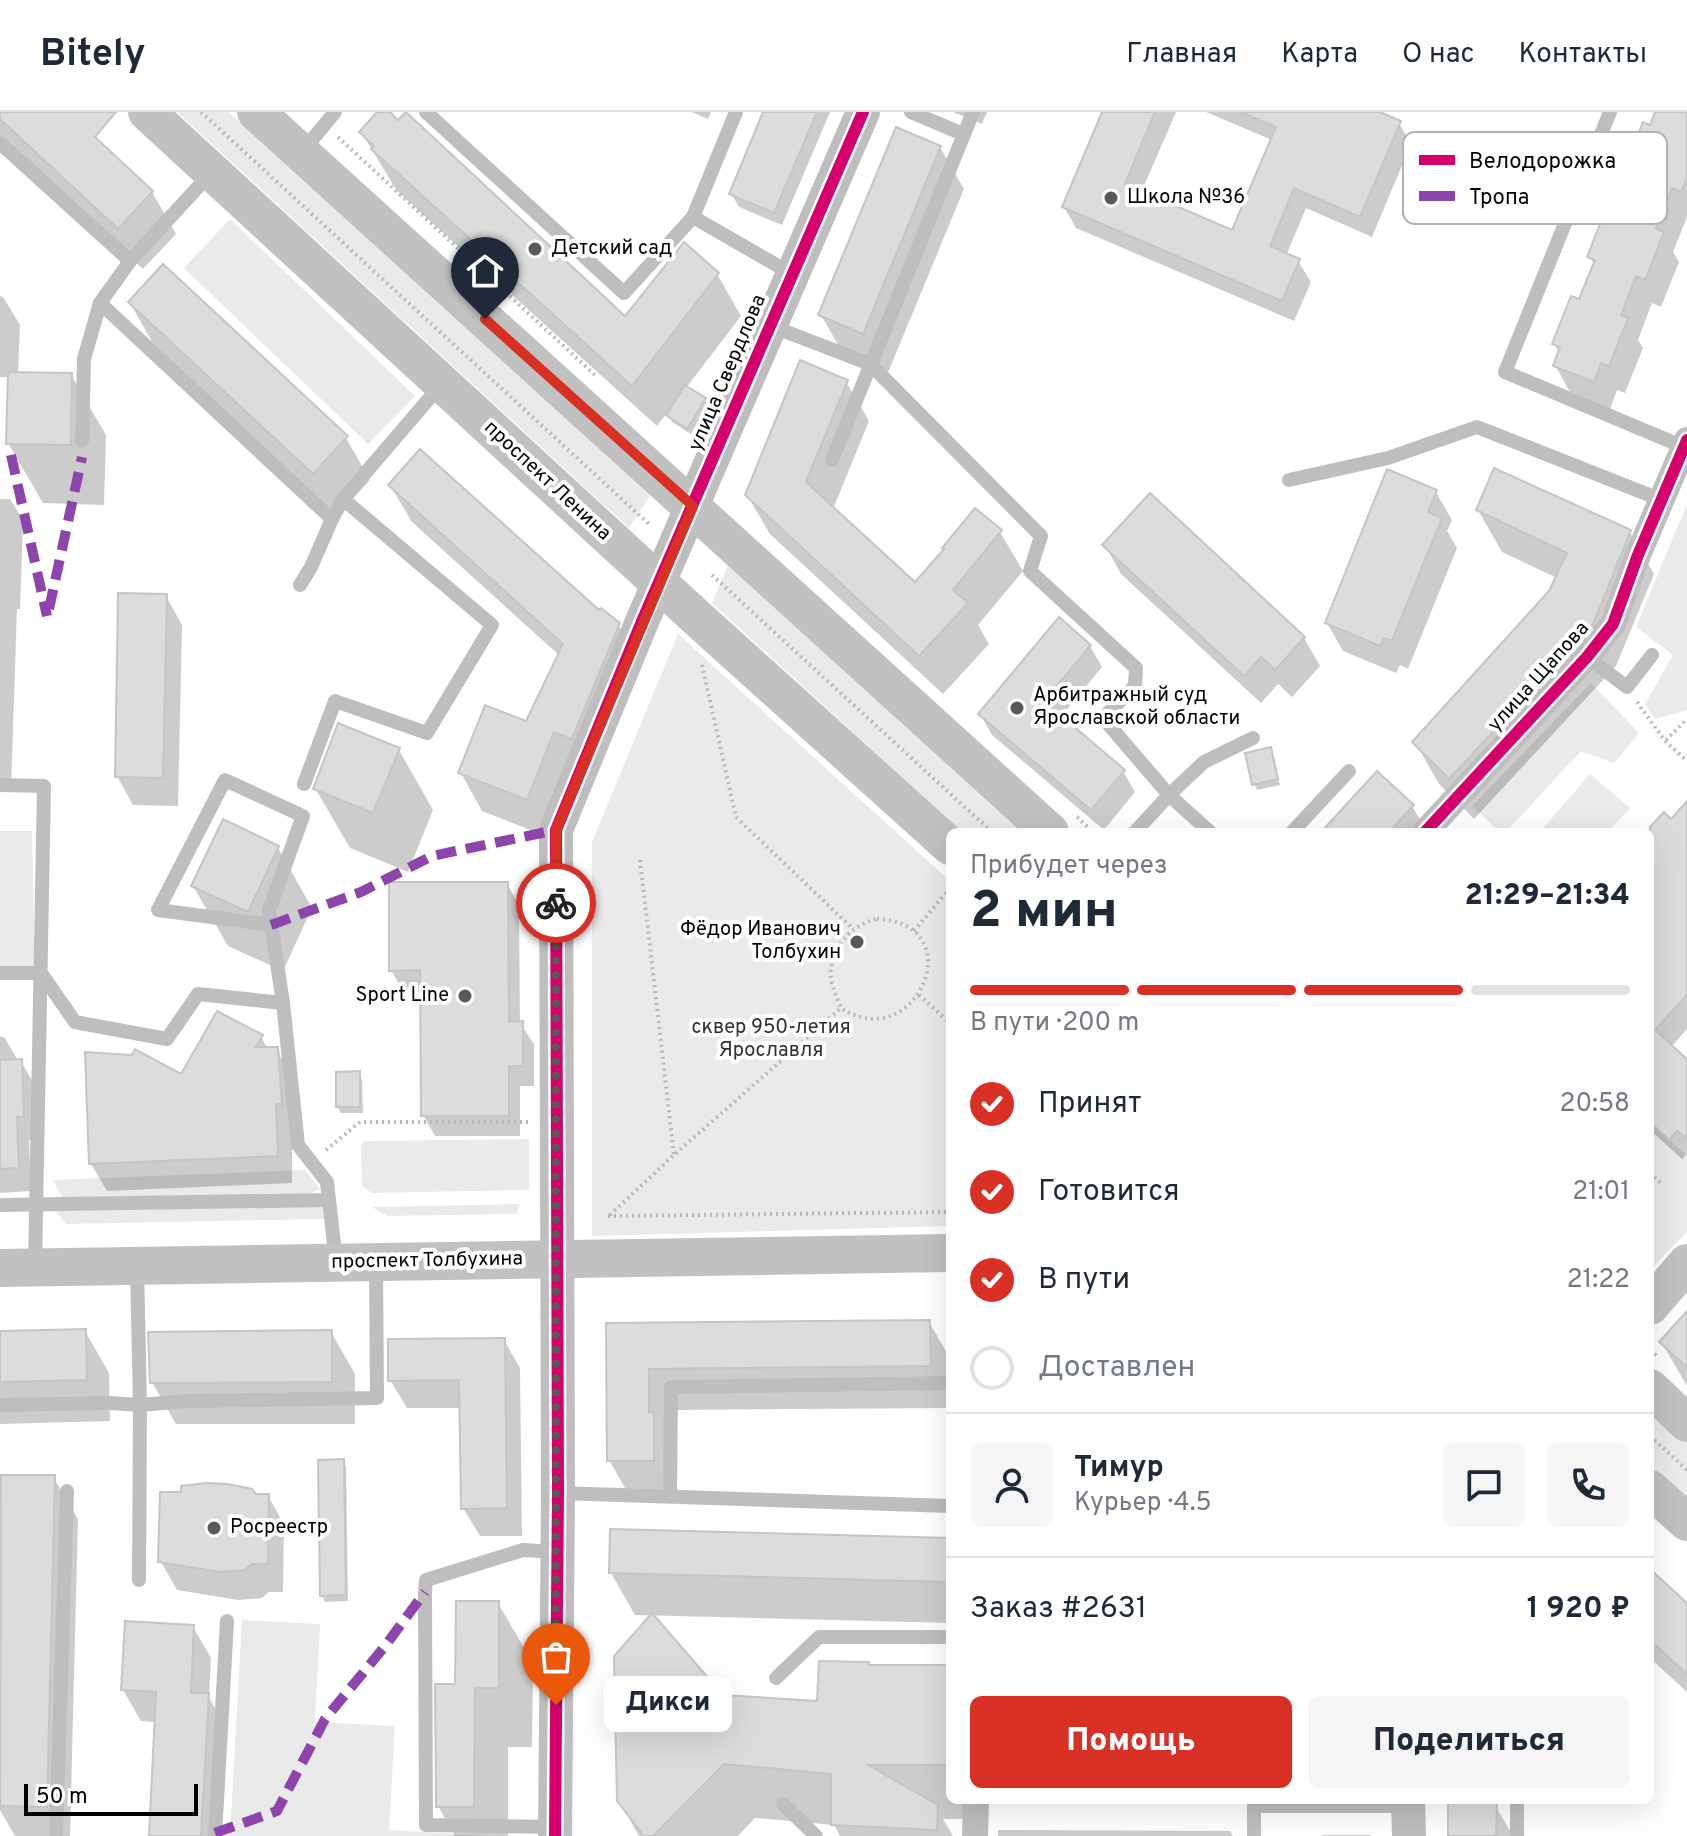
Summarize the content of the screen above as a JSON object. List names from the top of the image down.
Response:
{
  "streets": {
    "main road": ["проспект Ленина", "проспект Толбухина"],
    "street": ["улица Свердлова", "улица Щапова"]
  },
  "crossings": [
    ["улица Свердлова", "проспект Ленина"],
    ["улица Свердлова", "проспект Толбухина"]
  ],
  "parks": ["сквер 950-летия Ярославля"],
  "places": [
    "Школа №36",
    "Детский сад",
    "Арбитражный суд Ярославской области",
    "Фёдор Иванович Толбухин",
    "Sport Line",
    "Росреестр",
    "Дикси"
  ],
  "legend": ["Велодорожка", "Тропа"],
  "scale_bar": "50 m",
  "page": {
    "header": "Bitely",
    "nav": [
      "Главная",
      "Карта",
      "О нас",
      "Контакты"
    ],
    "heading": ["2 мин", "Прибудет через", "21:29–21:34"],
    "panel": [
      "Тимур",
      "Курьер · 4.5",
      "Заказ #2631",
      "1 920 ₽"
    ],
    "bar": "В пути · 200 m",
    "list": [
      ["Принят", "20:58"],
      ["Готовится", "21:01"],
      ["В пути", "21:22"],
      "Доставлен"
    ],
    "bubble": "Дикси",
    "buttons": ["Помощь", "Поделиться"],
    "scale": "50 m"
  }
}
